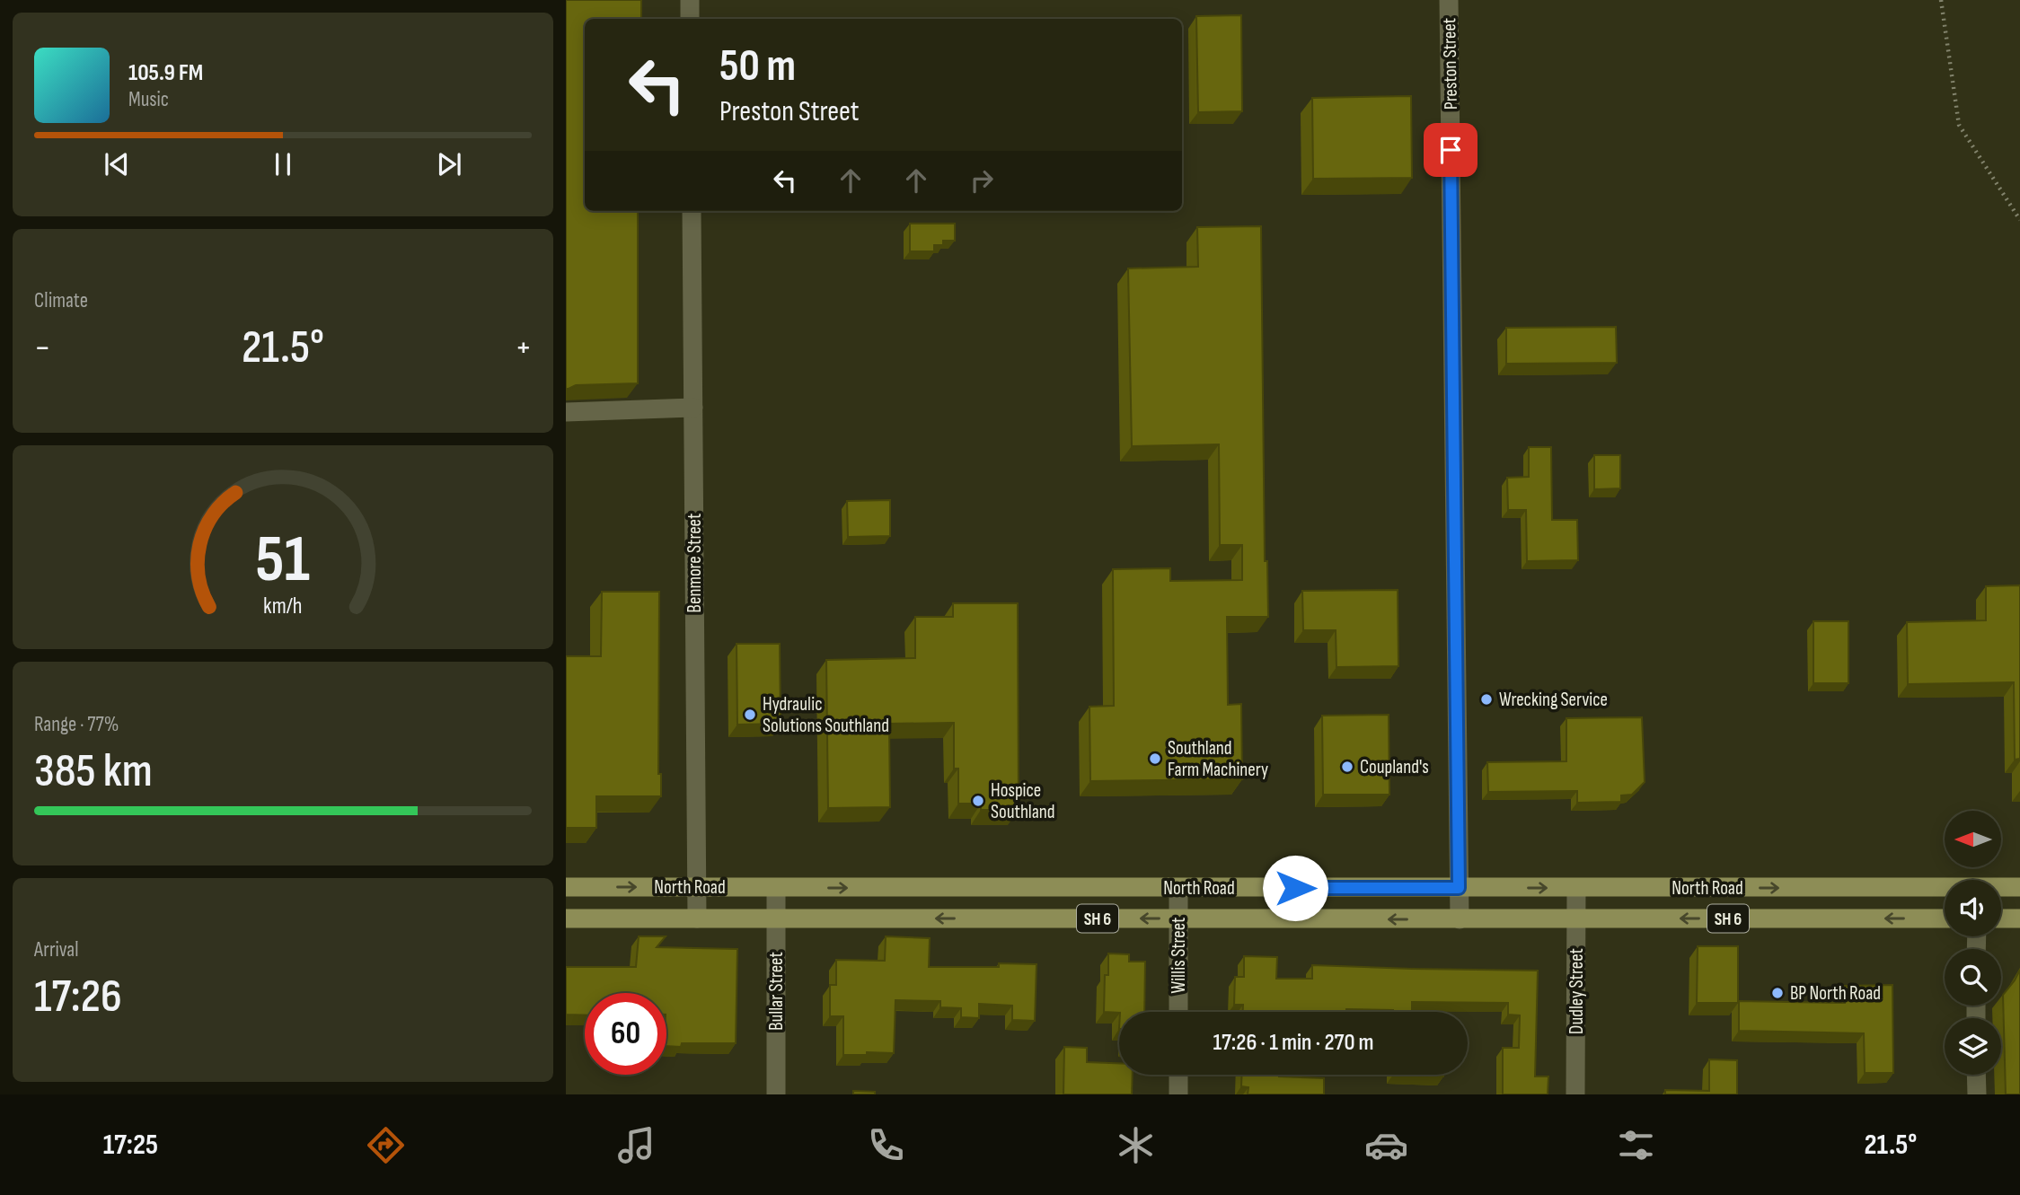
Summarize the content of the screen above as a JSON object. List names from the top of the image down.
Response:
{
  "streets": {
    "main road": ["North Road", "SH 6"],
    "street": [
      "Preston Street",
      "Benmore Street",
      "Willis Street",
      "Bullar Street",
      "Dudley Street"
    ]
  },
  "crossings": [
    ["Preston Street", "North Road"],
    ["Benmore Street", "North Road"],
    ["North Road", "Willis Street"],
    ["North Road", "Bullar Street"],
    ["North Road", "Dudley Street"]
  ],
  "places": [
    "Wrecking Service",
    "Hydraulic Solutions Southland",
    "Southland Farm Machinery",
    "Coupland's",
    "Hospice Southland",
    "BP North Road"
  ],
  "north": "left",
  "page": {
    "turn": ["50 m", "Preston Street"],
    "song": ["105.9 FM", "Music"],
    "tile": [
      "Climate",
      ["Range · 77%", "385 km"],
      ["Arrival", "17:26"]
    ],
    "heat": ["−", "21.5°", "+"],
    "limit": "60",
    "trip": "17:26 · 1 min · 270 m",
    "tabs": ["17:25", "21.5°"],
    "gauge": ["51", "km/h"]
  }
}
